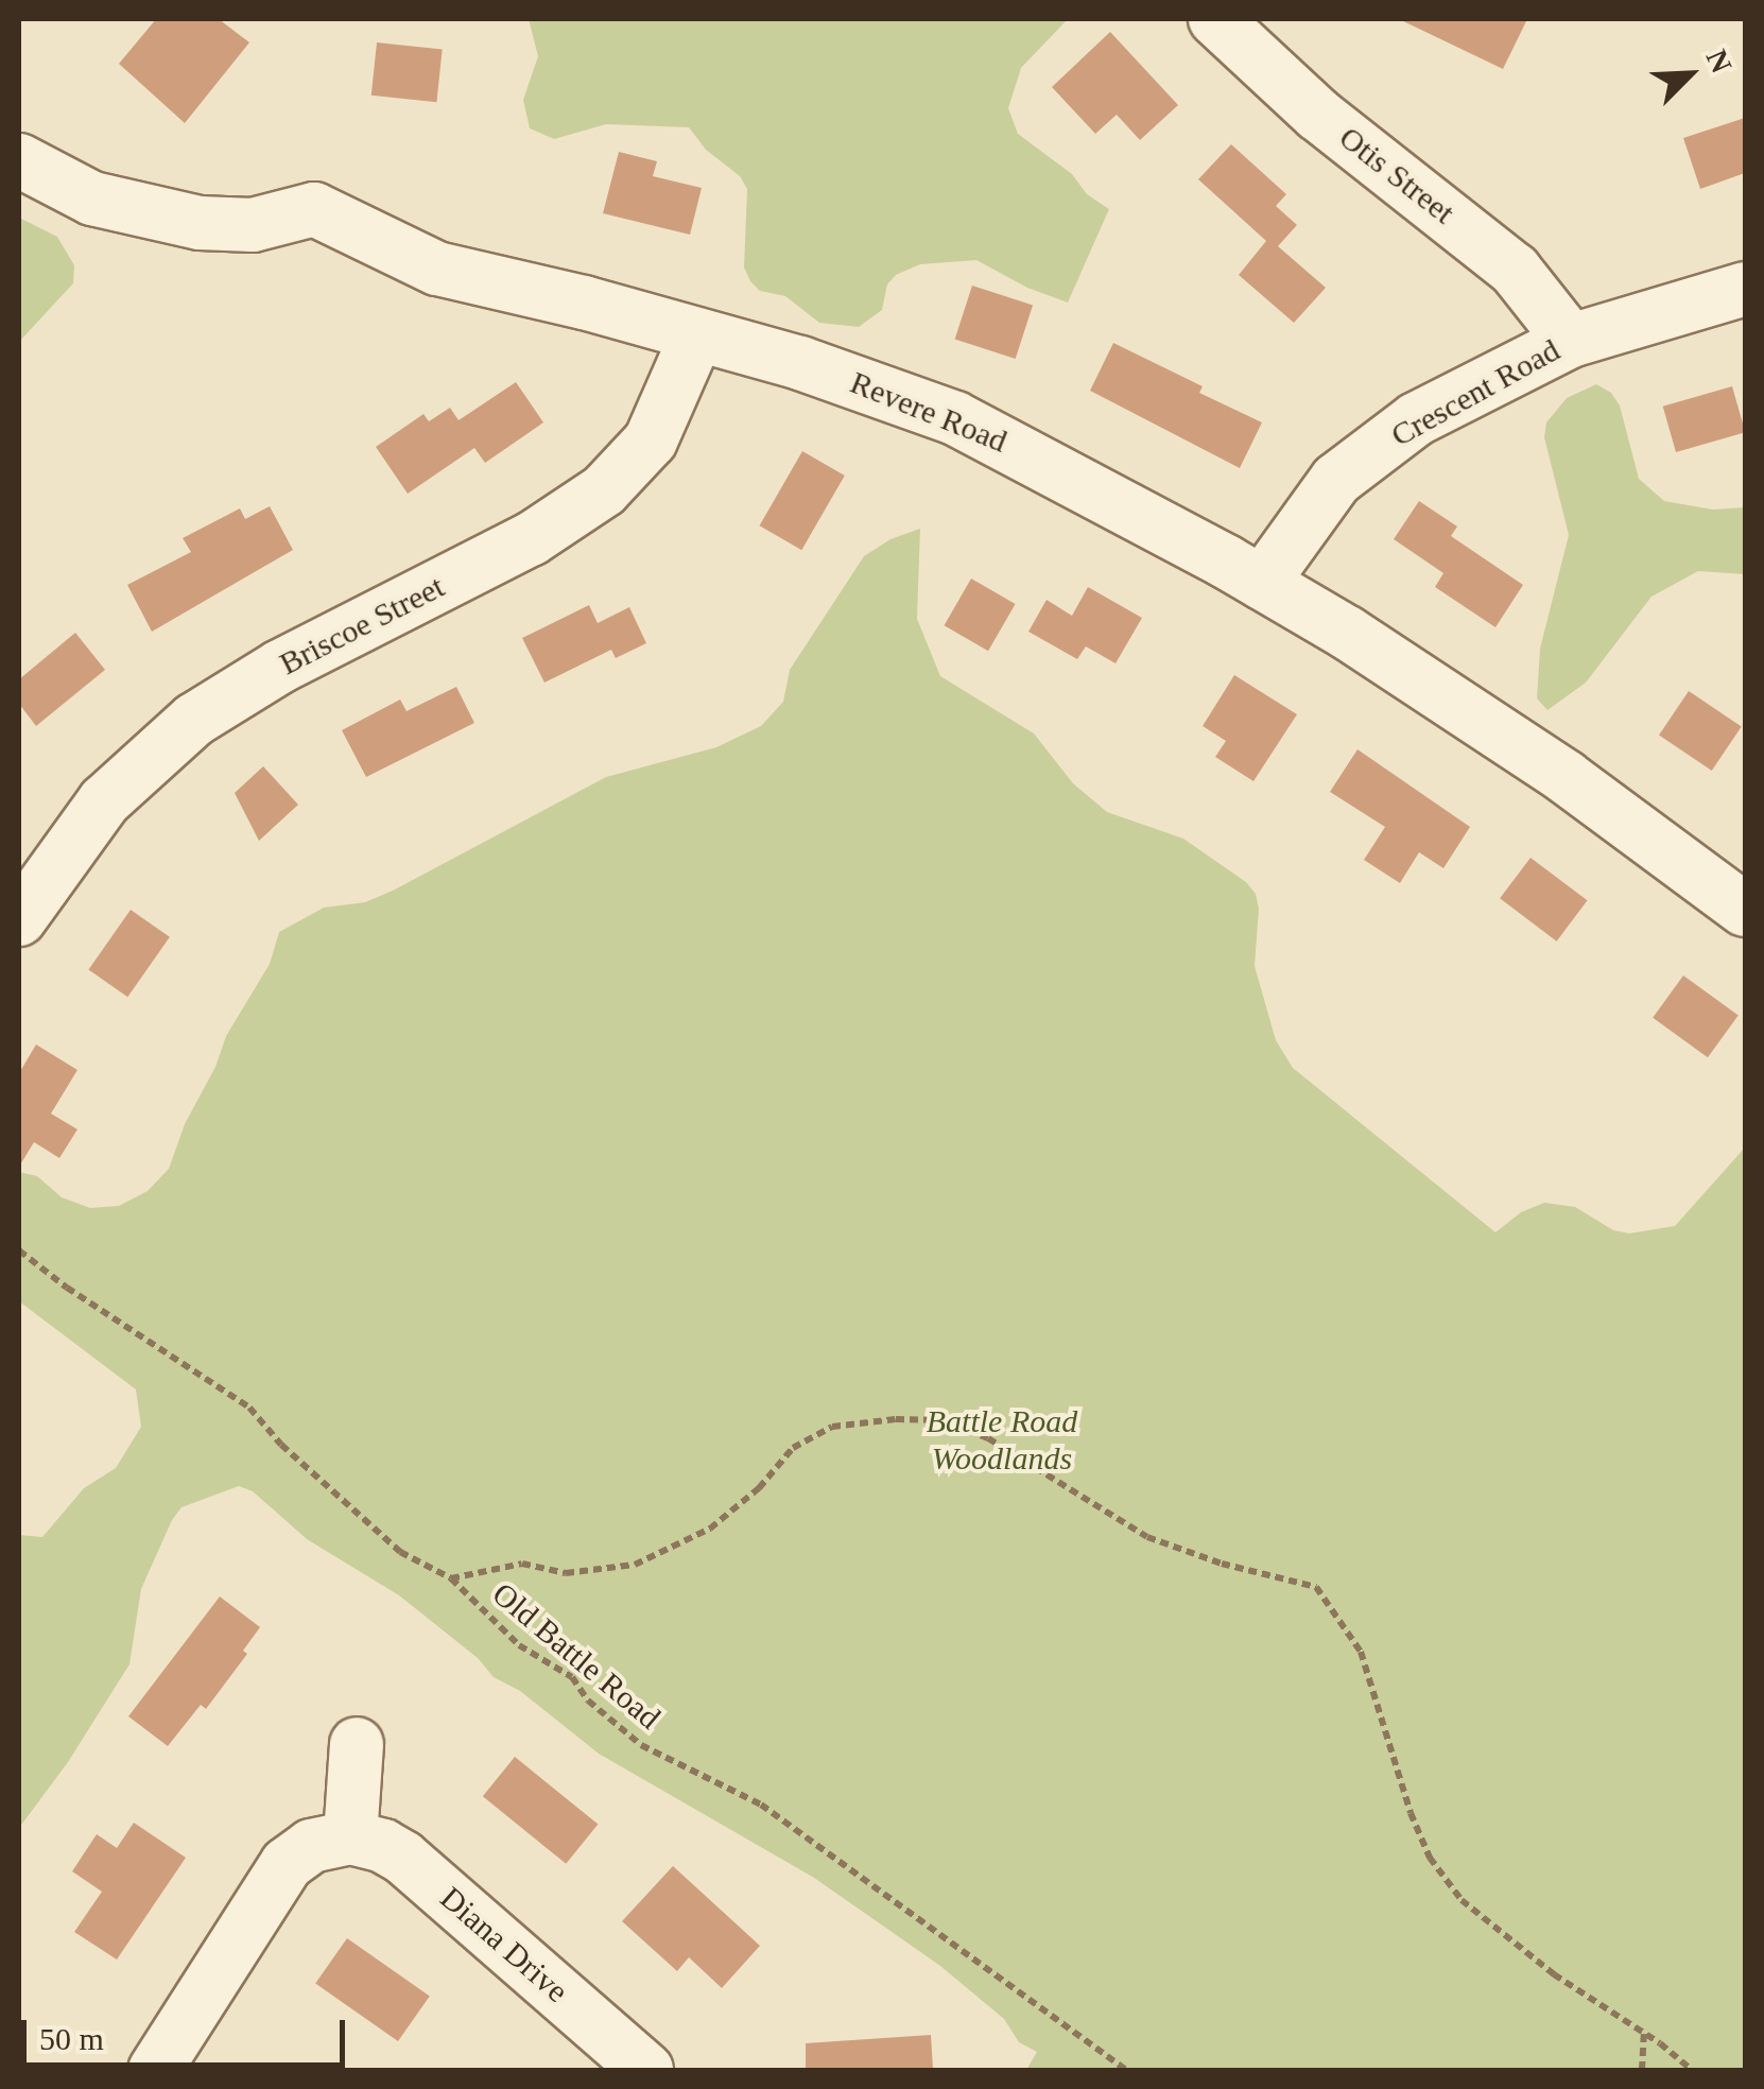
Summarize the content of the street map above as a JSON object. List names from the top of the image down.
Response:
{
  "streets": {
    "street": [
      "Otis Street",
      "Crescent Road",
      "Revere Road",
      "Briscoe Street",
      "Diana Drive"
    ],
    "path": ["Old Battle Road"]
  },
  "crossings": [
    ["Otis Street", "Crescent Road"],
    ["Crescent Road", "Revere Road"],
    ["Revere Road", "Briscoe Street"]
  ],
  "parks": ["Battle Road Woodlands"],
  "scale_bar": "50 m",
  "north": "top right"
}
